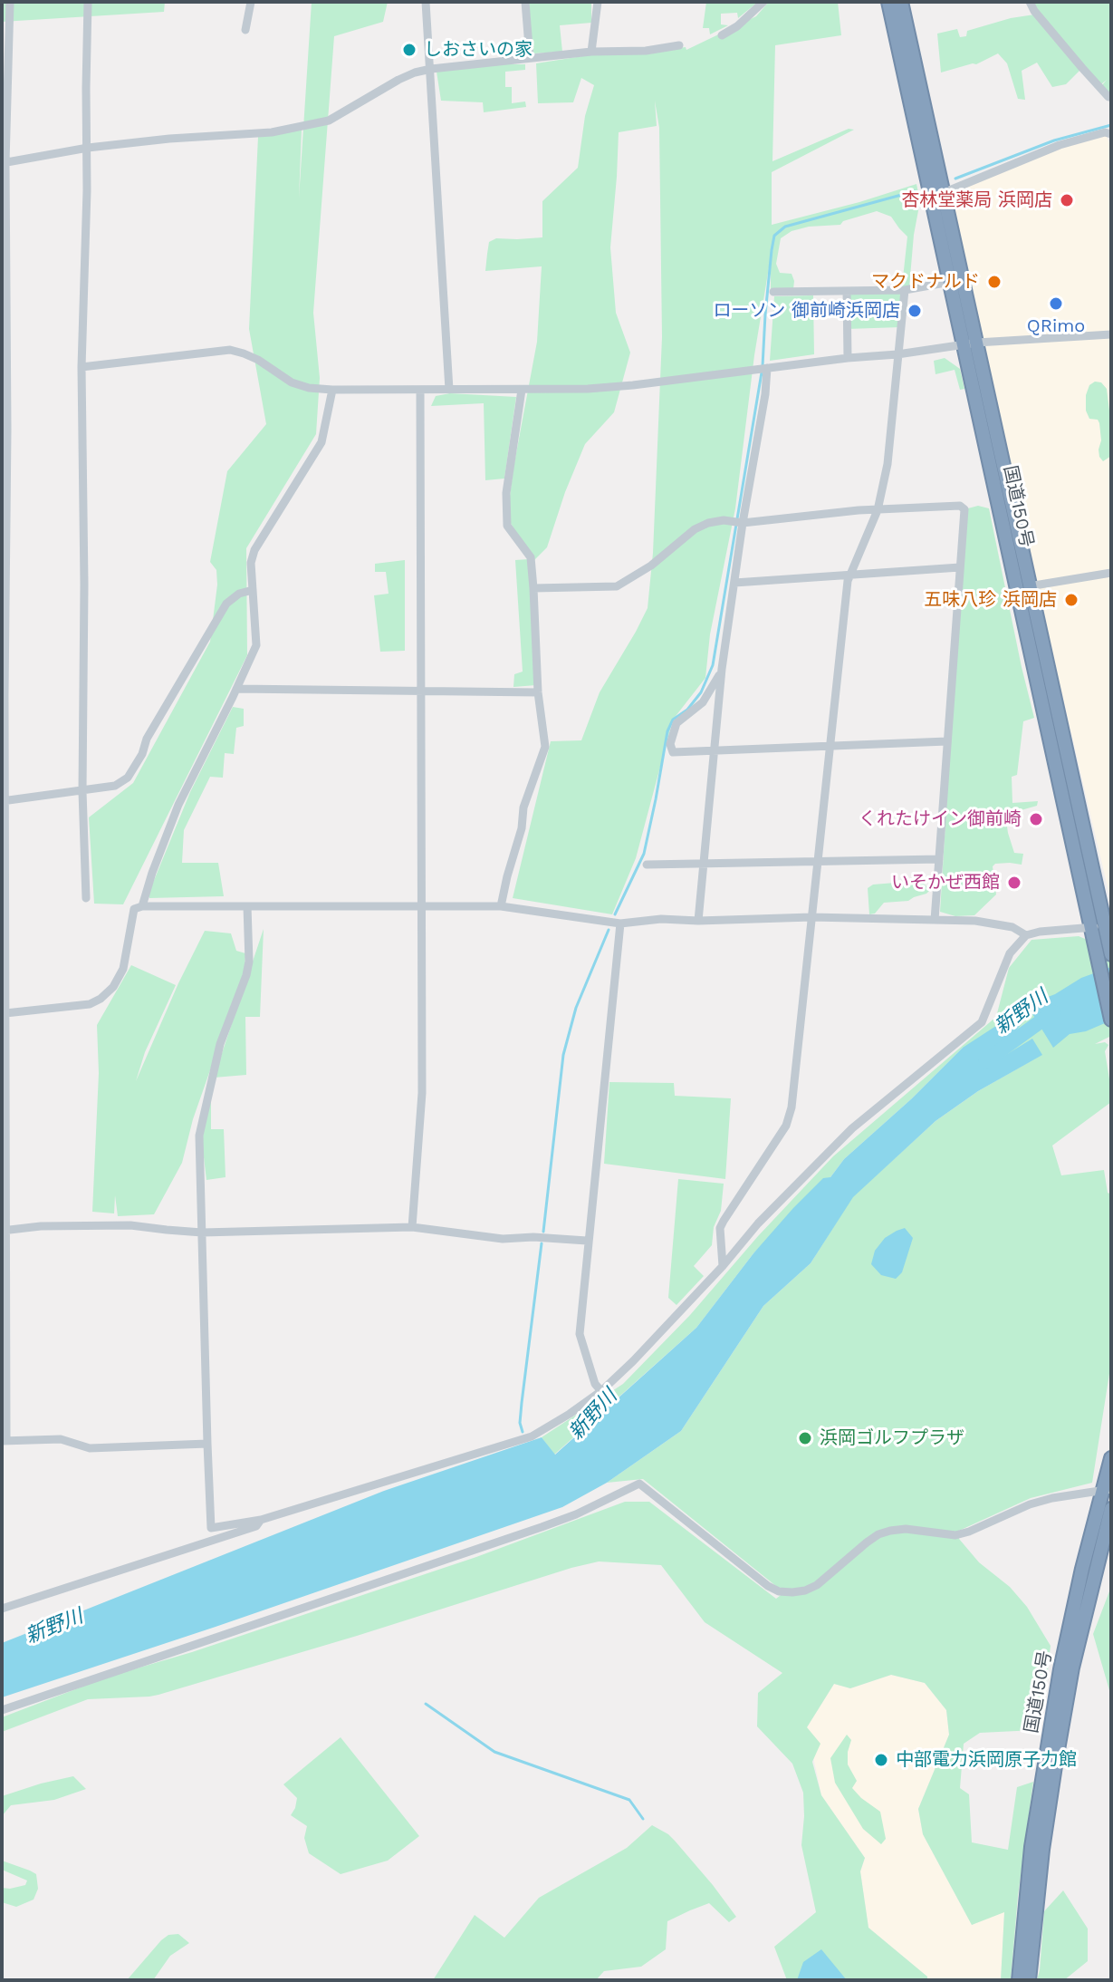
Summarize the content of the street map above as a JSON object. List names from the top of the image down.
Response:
{
  "streets": {
    "highway": ["国道150号"]
  },
  "water": ["新野川"],
  "places": [
    "しおさいの家",
    "杏林堂薬局 浜岡店",
    "マクドナルド",
    "QRimo",
    "ローソン 御前崎浜岡店",
    "五味八珍 浜岡店",
    "くれたけイン御前崎",
    "いそかぜ西館",
    "浜岡ゴルフプラザ",
    "中部電力浜岡原子力館"
  ]
}
